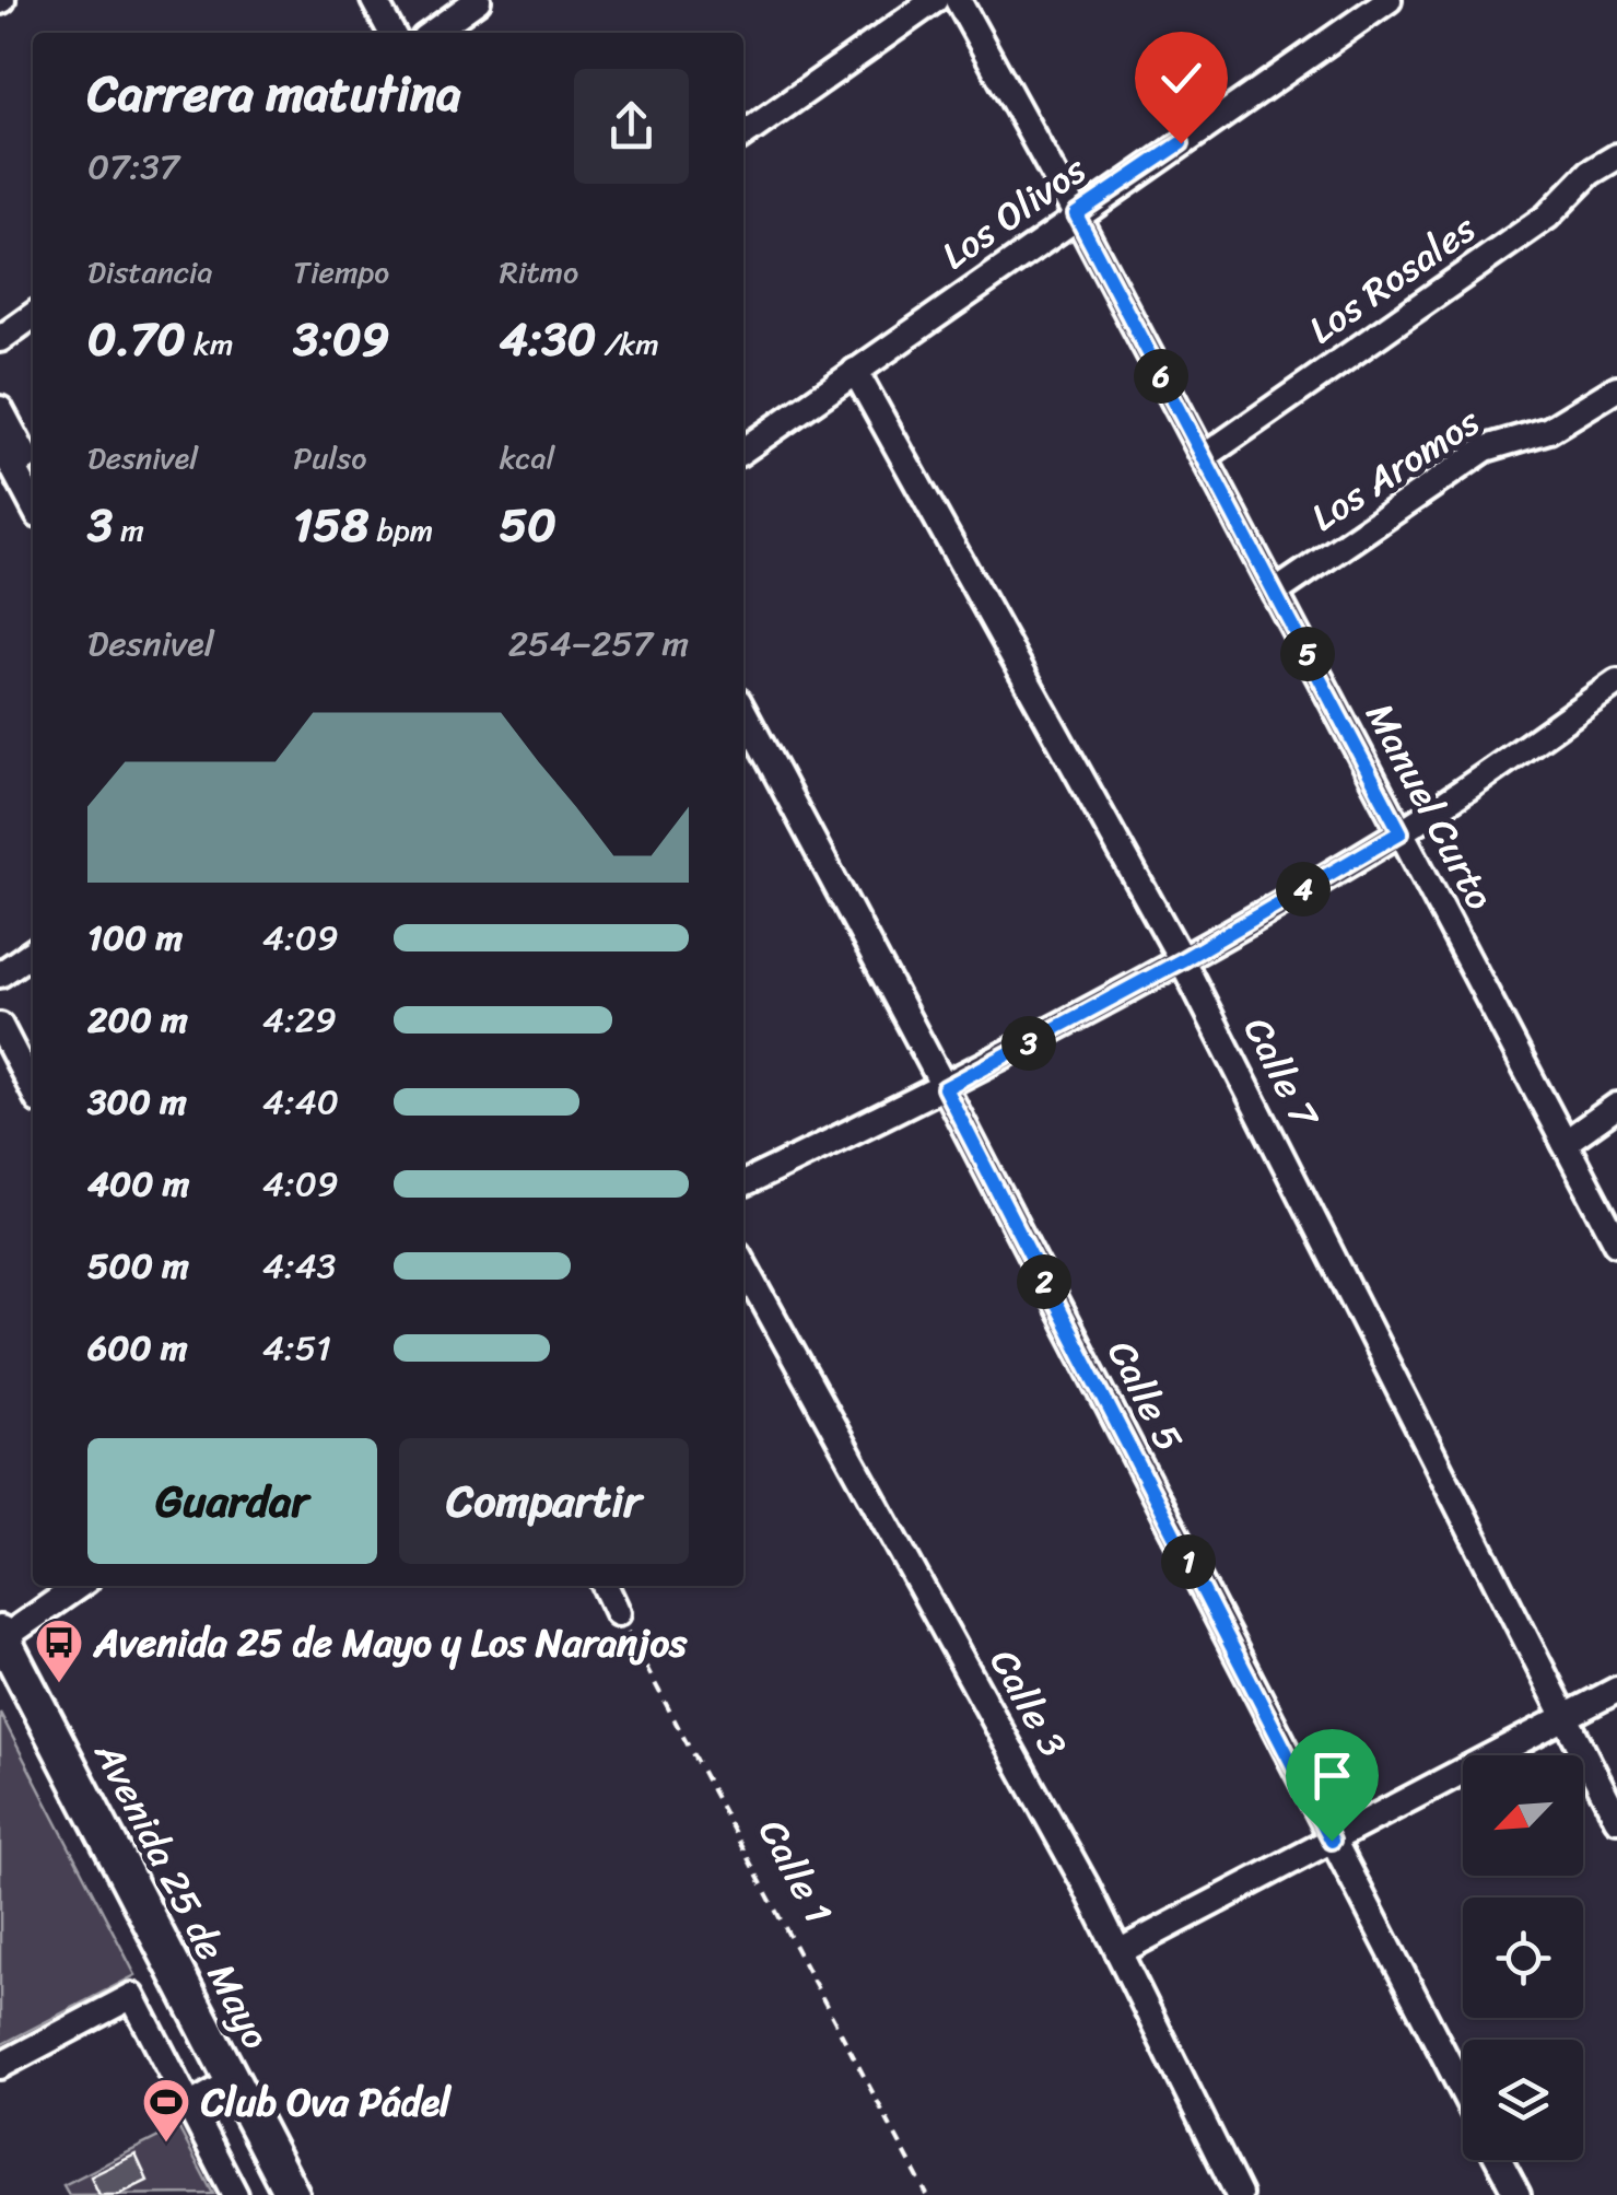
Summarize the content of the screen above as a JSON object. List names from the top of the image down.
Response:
{
  "streets": {
    "main road": ["Avenida 25 de Mayo"],
    "street": [
      "Los Olivos",
      "Los Rosales",
      "Los Aromos",
      "Manuel Curto",
      "Calle 7",
      "Calle 5",
      "Calle 3"
    ],
    "path": ["Calle 1"]
  },
  "crossings": [
    ["Los Olivos", "Manuel Curto"],
    ["Los Olivos", "Calle 7"],
    ["Los Rosales", "Manuel Curto"],
    ["Los Aromos", "Manuel Curto"]
  ],
  "places": {
    "bus stop": ["Avenida 25 de Mayo y Los Naranjos"],
    "sports": ["Club Ova Pádel"]
  },
  "north": "bottom left",
  "page": {
    "heading": ["Carrera matutina", "07:37"],
    "stats": [
      ["Distancia", "0.70 km"],
      ["Tiempo", "3:09"],
      ["Ritmo", "4:30 /km"],
      ["Desnivel", "3 m"],
      ["Pulso", "158 bpm"],
      ["kcal", "50"]
    ],
    "pins": [
      "6",
      "5",
      "4",
      "3",
      "2",
      "1"
    ],
    "chart": ["Desnivel", "254–257 m"],
    "list": [
      {
        "name": "100 m",
        "note": "4:09"
      },
      {
        "name": "200 m",
        "note": "4:29"
      },
      {
        "name": "300 m",
        "note": "4:40"
      },
      {
        "name": "400 m",
        "note": "4:09"
      },
      {
        "name": "500 m",
        "note": "4:43"
      },
      {
        "name": "600 m",
        "note": "4:51"
      }
    ],
    "buttons": ["Guardar", "Compartir"]
  }
}
